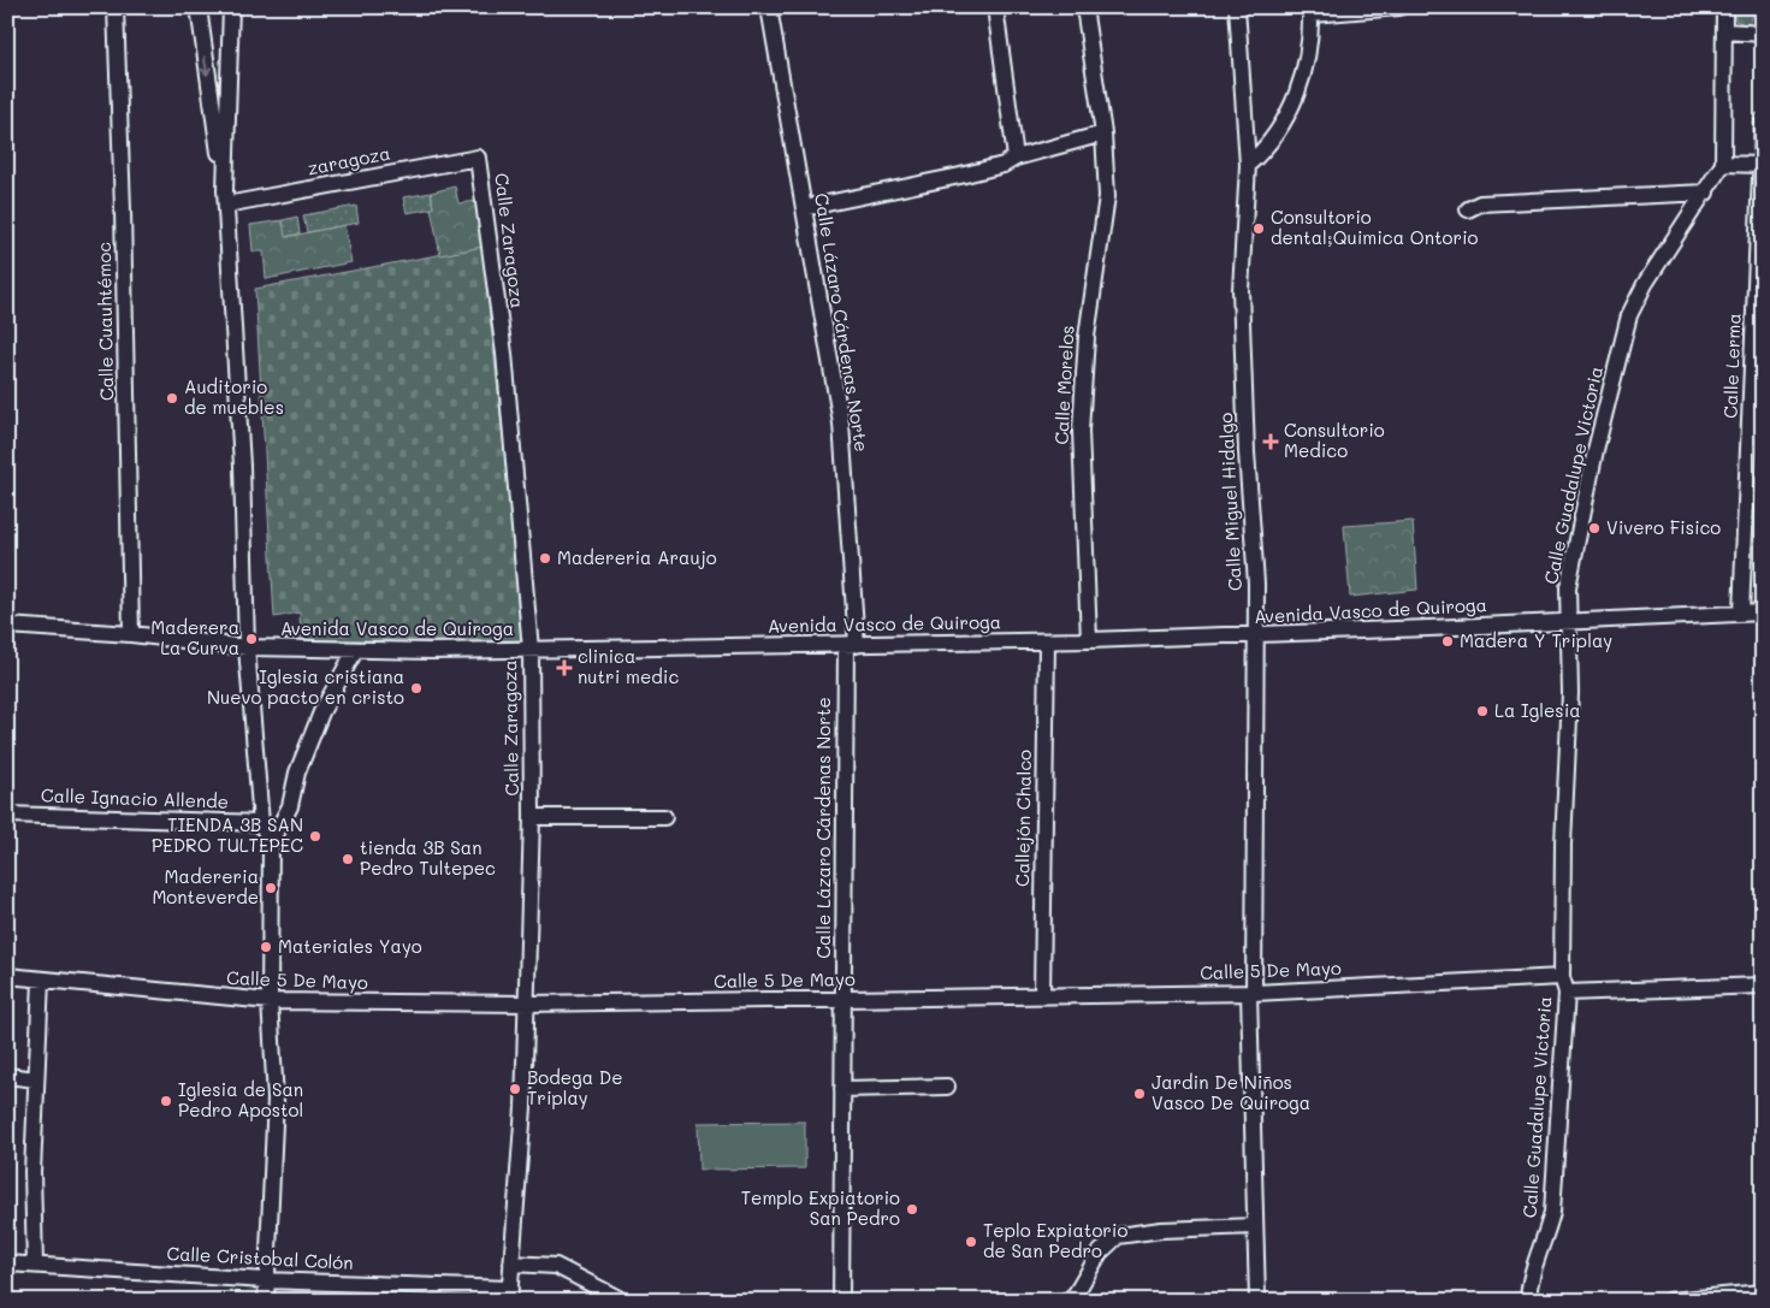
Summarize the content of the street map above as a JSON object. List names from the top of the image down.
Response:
{
  "streets": {
    "street": [
      "zaragoza",
      "Calle Zaragoza",
      "Calle Cuauhtémoc",
      "Calle Lázaro Cárdenas Norte",
      "Calle Lerma",
      "Calle Morelos",
      "Calle Guadalupe Victoria",
      "Calle Miguel Hidalgo",
      "Avenida Vasco de Quiroga",
      "Calle Ignacio Allende",
      "Callejón Chalco",
      "Calle 5 De Mayo",
      "Calle Cristobal Colón"
    ]
  },
  "crossings": [
    ["zaragoza", "Calle Zaragoza"],
    ["Calle Zaragoza", "Avenida Vasco de Quiroga"],
    ["Calle Zaragoza", "Calle 5 De Mayo"],
    ["Calle Zaragoza", "Calle Cristobal Colón"],
    ["Calle Cuauhtémoc", "Avenida Vasco de Quiroga"],
    ["Calle Lázaro Cárdenas Norte", "Avenida Vasco de Quiroga"],
    ["Calle Lázaro Cárdenas Norte", "Calle 5 De Mayo"],
    ["Calle Lerma", "Avenida Vasco de Quiroga"],
    ["Calle Morelos", "Avenida Vasco de Quiroga"],
    ["Calle Guadalupe Victoria", "Avenida Vasco de Quiroga"],
    ["Calle Guadalupe Victoria", "Calle 5 De Mayo"],
    ["Calle Miguel Hidalgo", "Avenida Vasco de Quiroga"],
    ["Calle Miguel Hidalgo", "Calle 5 De Mayo"],
    ["Avenida Vasco de Quiroga", "Callejón Chalco"],
    ["Callejón Chalco", "Calle 5 De Mayo"]
  ],
  "places": {
    "other": [
      "Consultorio dental;Quimica Ontorio",
      "Auditorio de muebles",
      "Vivero Fisico",
      "Madereria Araujo",
      "Maderera La Curva",
      "Madera Y Triplay",
      "Iglesia cristiana Nuevo pacto en cristo",
      "La Iglesia",
      "TIENDA 3B SAN PEDRO TULTEPEC",
      "tienda 3B San Pedro Tultepec",
      "Madereria Monteverde",
      "Materiales Yayo",
      "Bodega De Triplay",
      "Jardin De Niños Vasco De Quiroga",
      "Iglesia de San Pedro Apostol",
      "Templo Expiatorio San Pedro",
      "Teplo Expiatorio de San Pedro"
    ],
    "health": ["Consultorio Medico", "clinica nutri medic"]
  }
}
